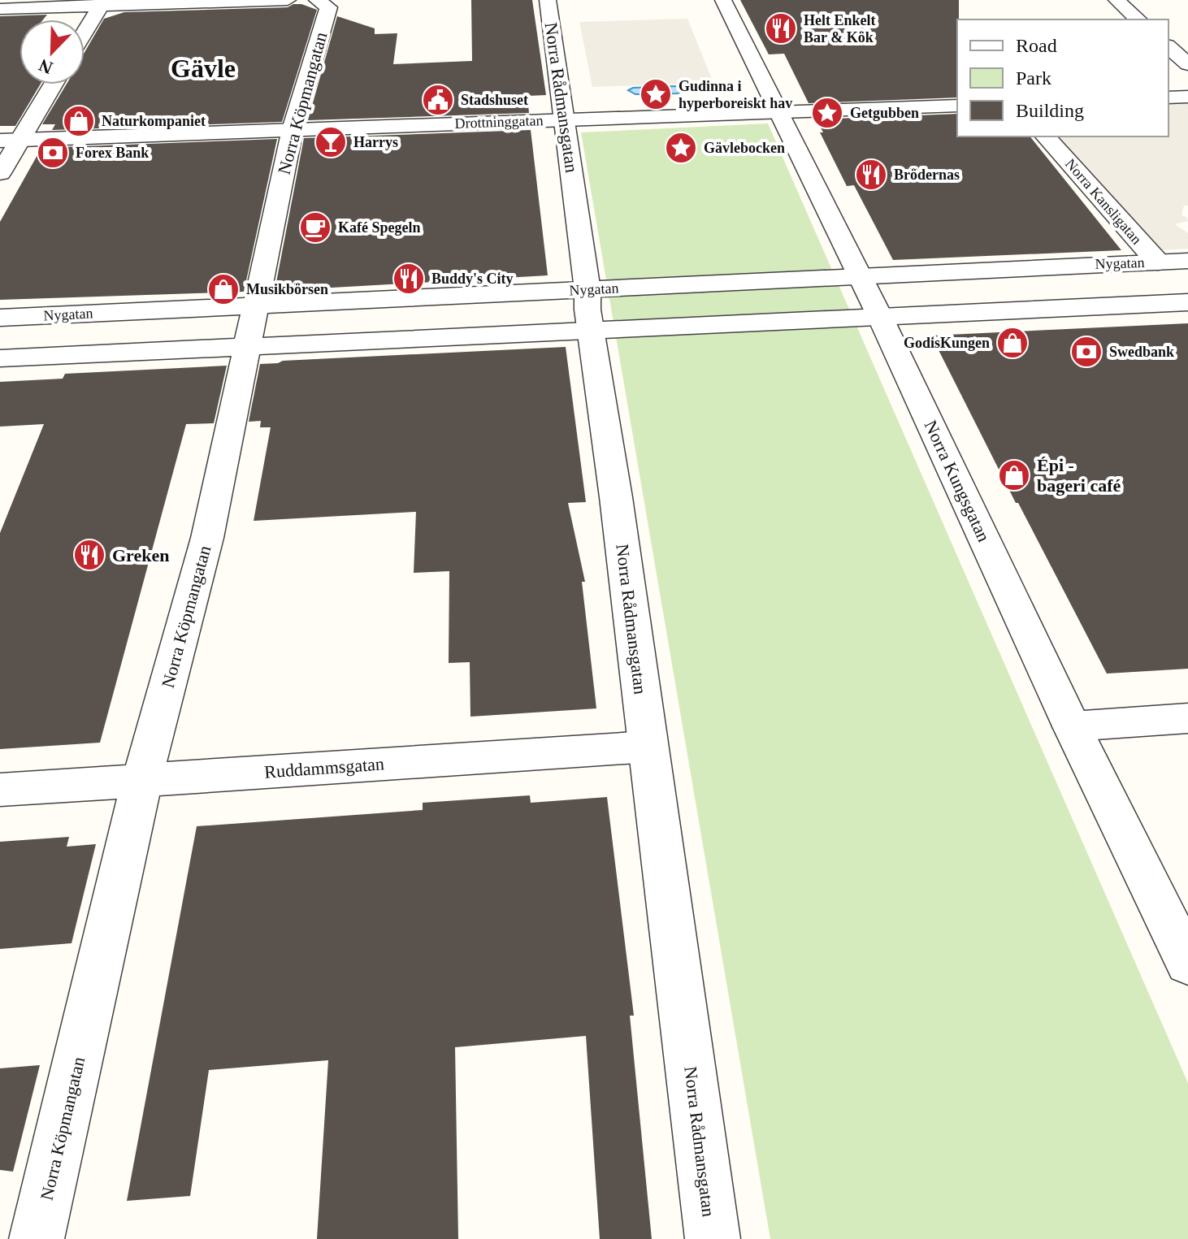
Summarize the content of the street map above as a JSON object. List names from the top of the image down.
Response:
{
  "streets": {
    "street": [
      "Norra Rådmansgatan",
      "Norra Köpmangatan",
      "Drottninggatan",
      "Norra Kansligatan",
      "Nygatan",
      "Norra Kungsgatan",
      "Ruddammsgatan"
    ]
  },
  "crossings": [
    ["Norra Rådmansgatan", "Drottninggatan"],
    ["Norra Rådmansgatan", "Nygatan"],
    ["Norra Rådmansgatan", "Ruddammsgatan"],
    ["Norra Köpmangatan", "Drottninggatan"],
    ["Norra Köpmangatan", "Nygatan"],
    ["Norra Köpmangatan", "Ruddammsgatan"],
    ["Drottninggatan", "Norra Kungsgatan"],
    ["Norra Kansligatan", "Nygatan"],
    ["Nygatan", "Norra Kungsgatan"]
  ],
  "districts": ["Gävle"],
  "places": {
    "restaurant": [
      "Helt Enkelt Bar & Kök",
      "Brödernas",
      "Buddy's City",
      "Greken"
    ],
    "place": ["Gudinna i hyperboreiskt hav", "Getgubben", "Gävlebocken"],
    "public building": ["Stadshuset"],
    "shop": [
      "Naturkompaniet",
      "Musikbörsen",
      "GodisKungen",
      "Épi - bageri café"
    ],
    "bar": ["Harrys"],
    "bank": ["Forex Bank", "Swedbank"],
    "cafe": ["Kafé Spegeln"]
  },
  "legend": ["Road", "Park", "Building"],
  "north": "bottom left"
}
